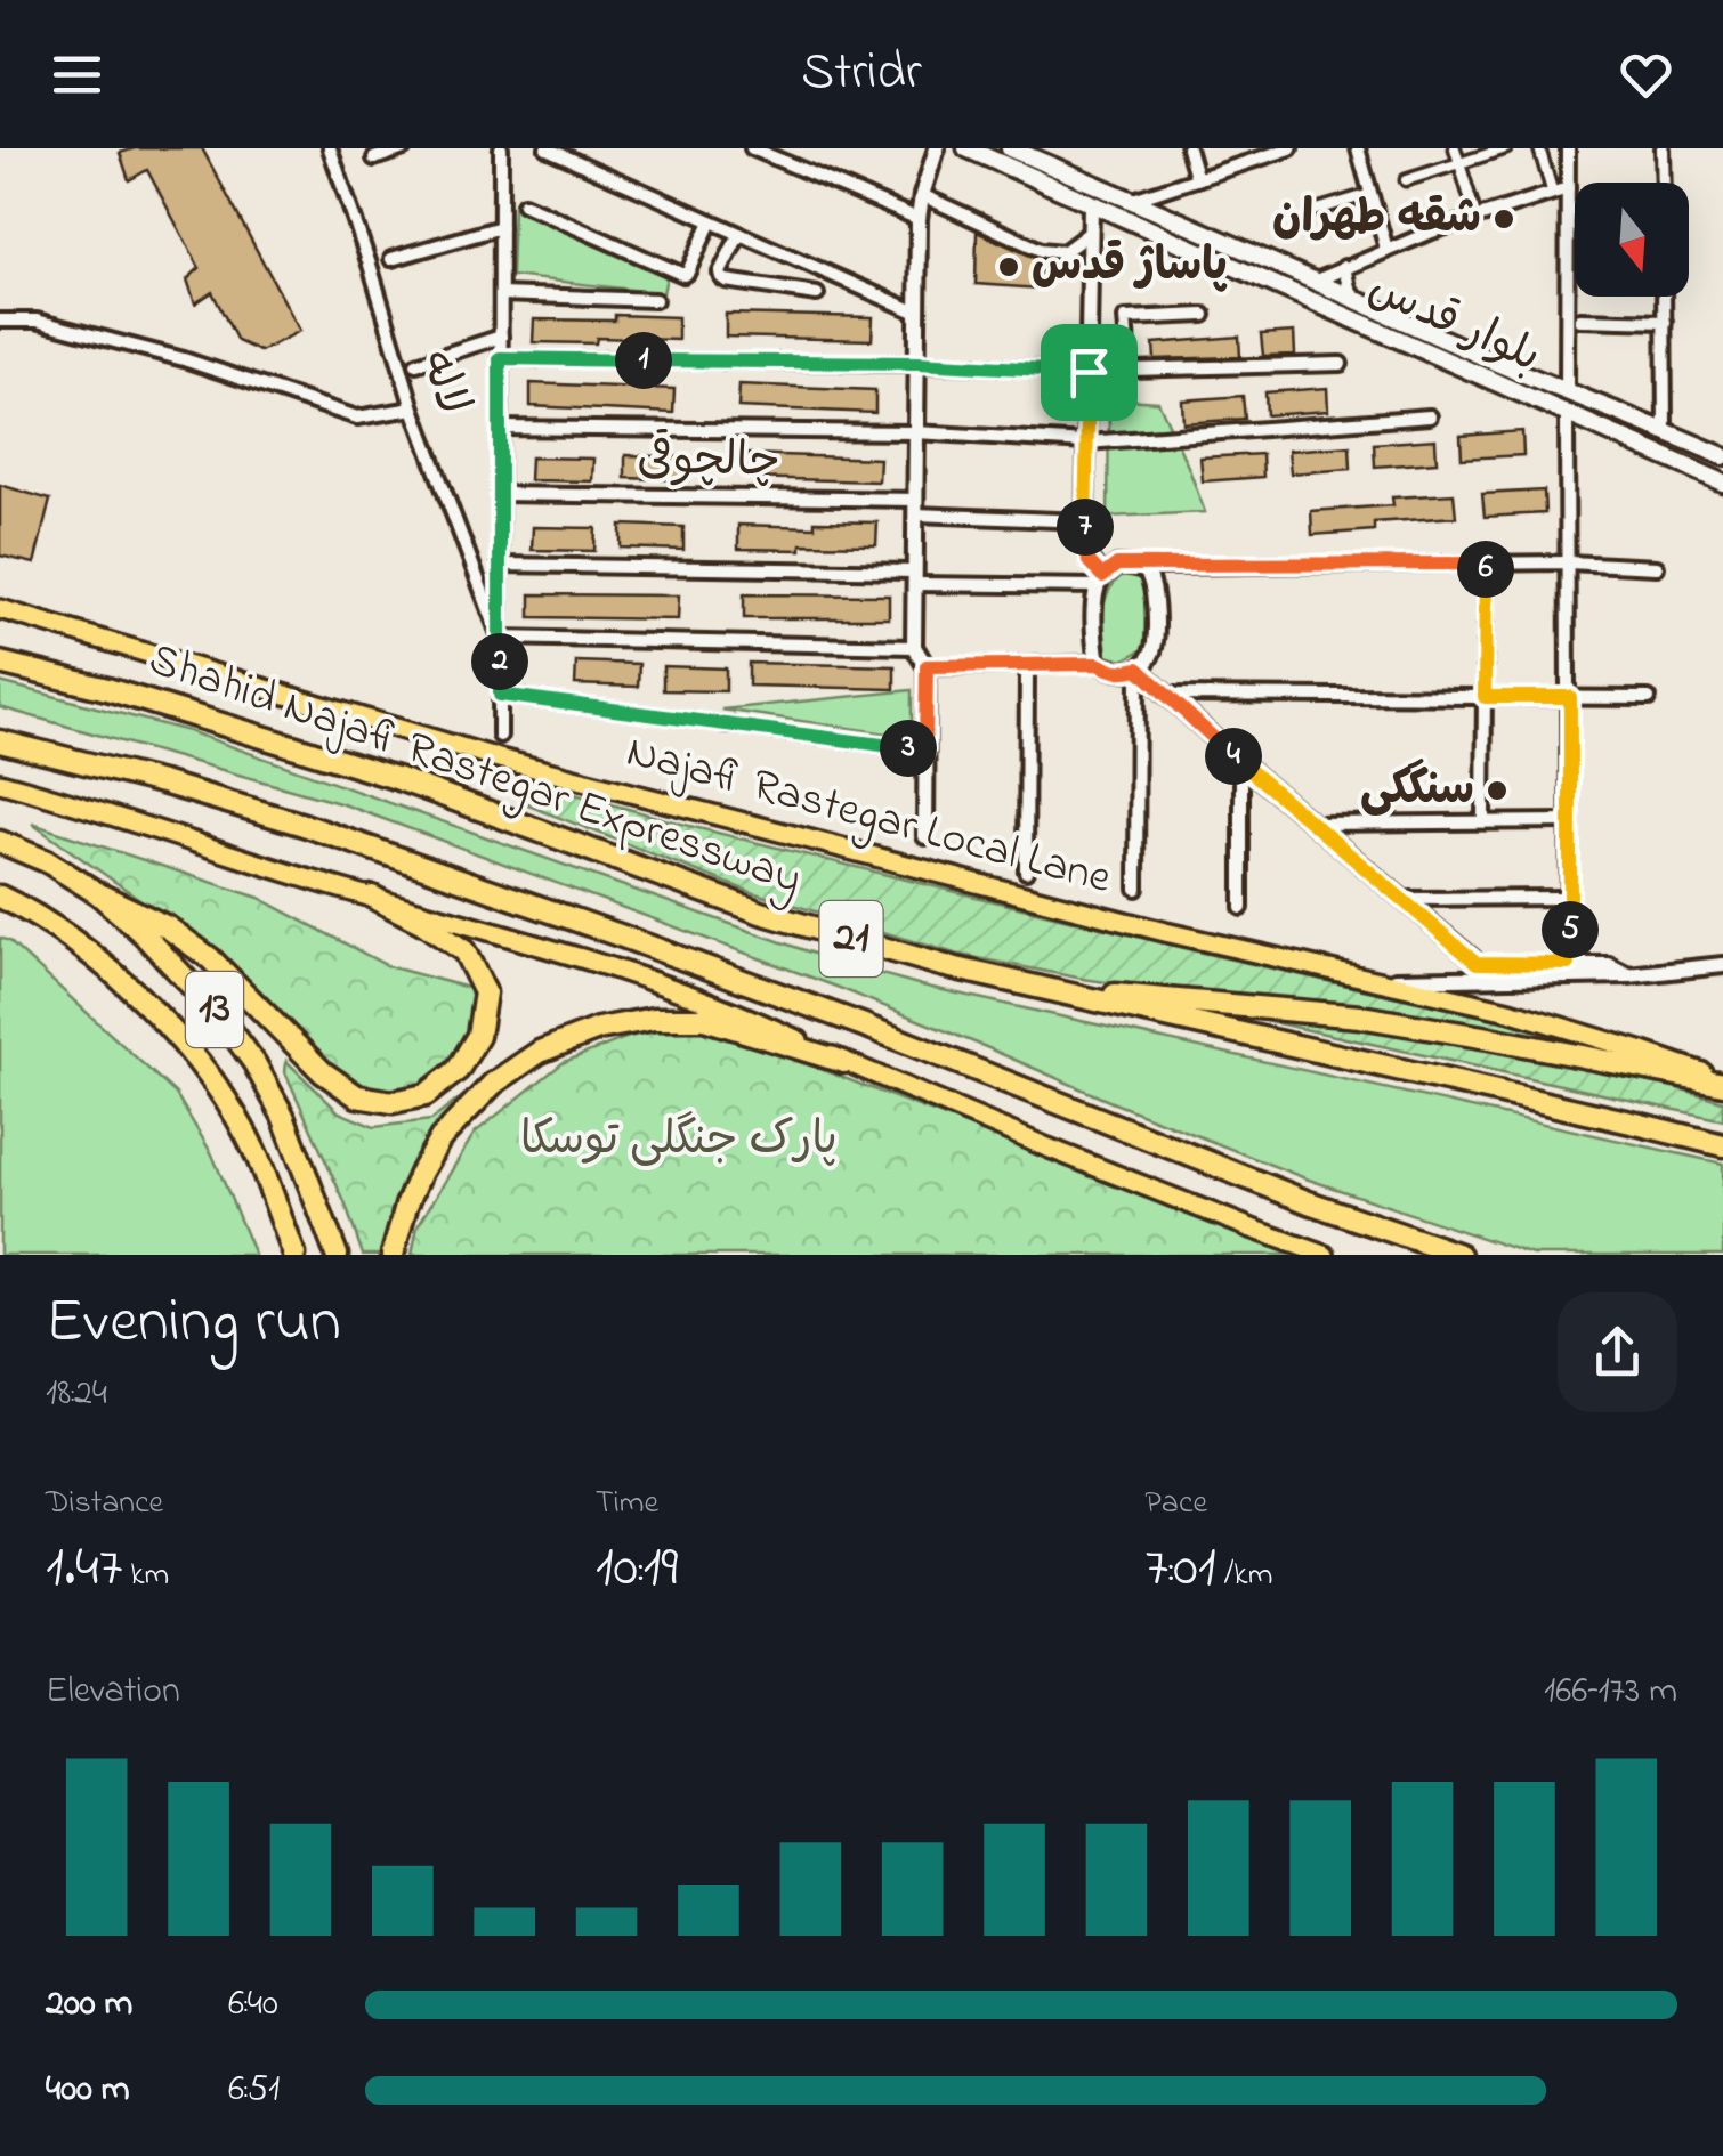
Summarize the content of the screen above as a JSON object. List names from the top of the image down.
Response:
{
  "streets": {
    "highway": ["Shahid Najafi Rastegar Expressway", "21", "13"],
    "main road": ["بلوار قدس", "Najafi Rastegar Local Lane"],
    "street": ["لاله", "چالچوقی"]
  },
  "parks": ["پارک جنگلی توسکا"],
  "places": ["شقه طهران", "پاساژ قدس", "سنگکی"],
  "north": "bottom",
  "page": {
    "header": "Stridr",
    "pins": [
      "1",
      "7",
      "6",
      "2",
      "3",
      "4",
      "5"
    ],
    "heading": ["Evening run", "18:24"],
    "stats": [
      ["Distance", "1.47 km"],
      ["Time", "10:19"],
      ["Pace", "7:01 /km"]
    ],
    "chart": ["Elevation", "166–173 m"],
    "list": [
      {
        "name": "200 m",
        "note": "6:40"
      },
      {
        "name": "400 m",
        "note": "6:51"
      }
    ]
  }
}
